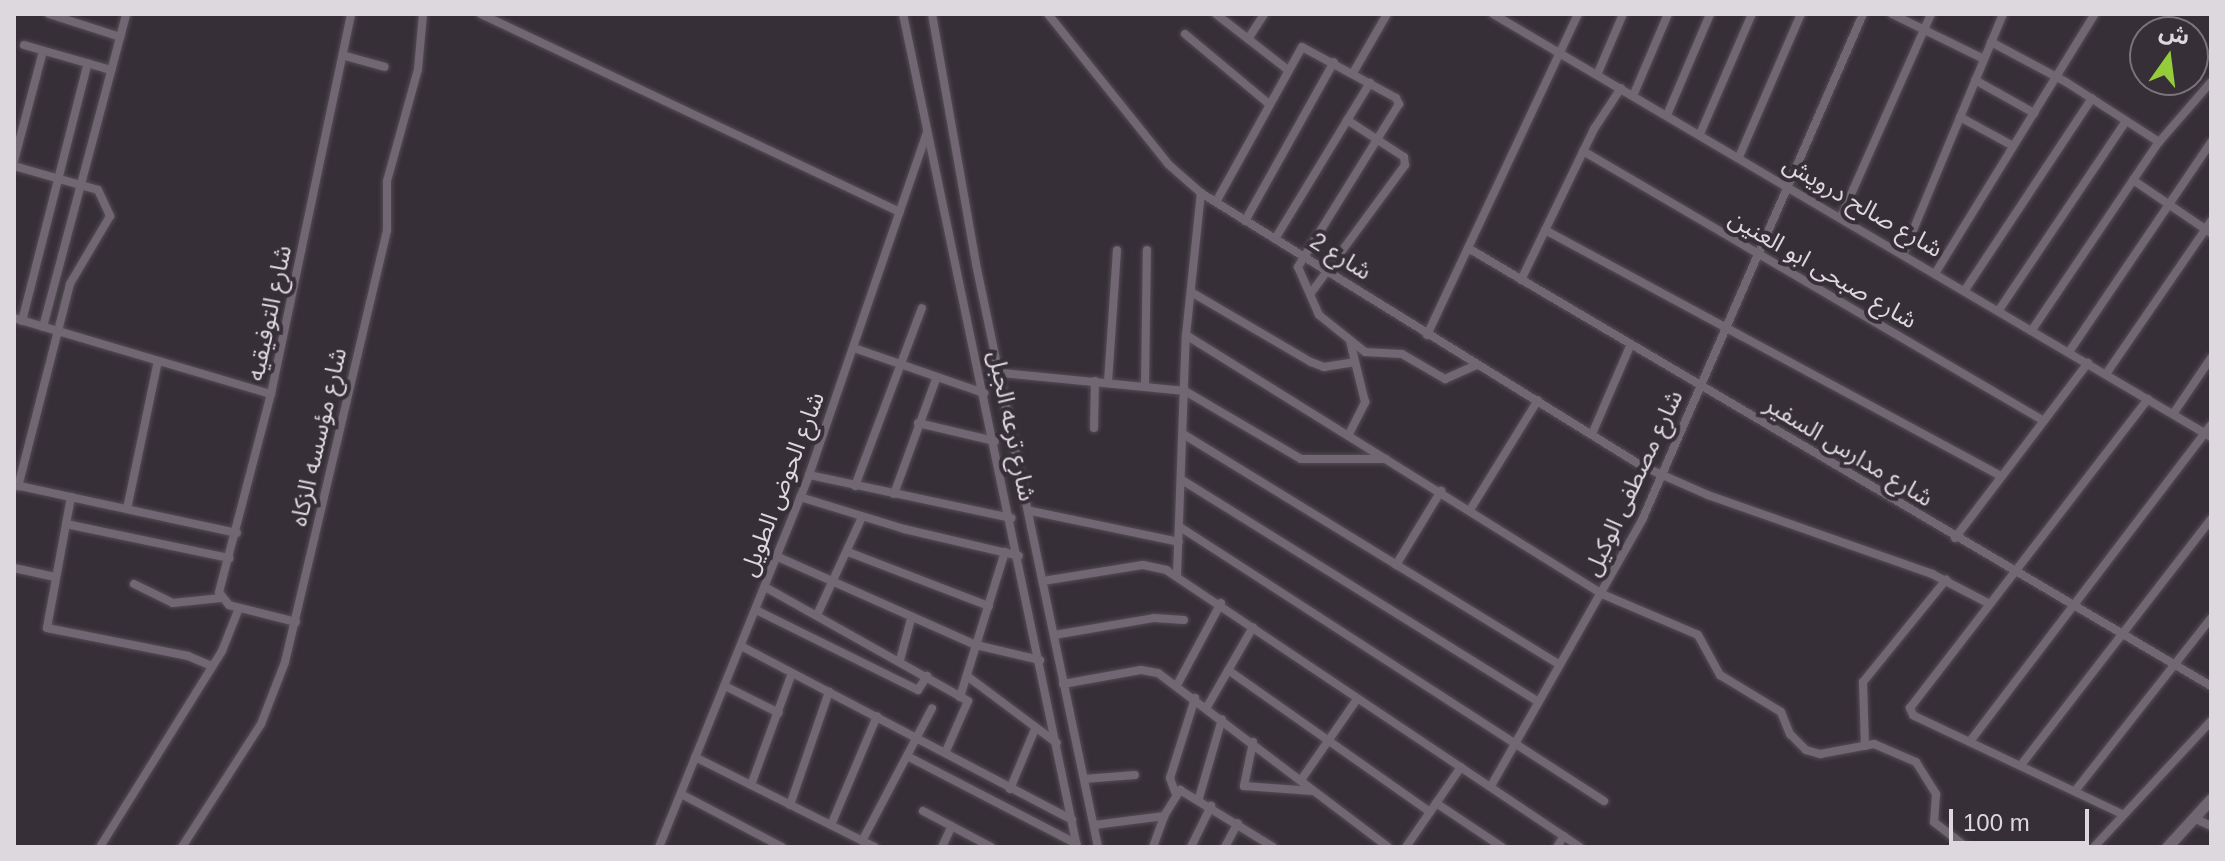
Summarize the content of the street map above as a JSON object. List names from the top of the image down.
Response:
{
  "streets": {
    "street": [
      "شارع صالح درويش",
      "شارع 2",
      "شارع صبحى ابو العنين",
      "شارع التوفيقيه",
      "شارع ترعه الجبل",
      "شارع مؤسسه الزكاه",
      "شارع مدارس السفير",
      "شارع مصطفى الوكيل",
      "شارع الحوض الطويل"
    ]
  },
  "crossings": [
    ["شارع صالح درويش", "شارع مصطفى الوكيل"],
    ["شارع 2", "شارع مصطفى الوكيل"],
    ["شارع صبحى ابو العنين", "شارع مصطفى الوكيل"],
    ["شارع ترعه الجبل", "شارع الحوض الطويل"],
    ["شارع مدارس السفير", "شارع مصطفى الوكيل"]
  ],
  "scale_bar": "100 m",
  "north": "top"
}
